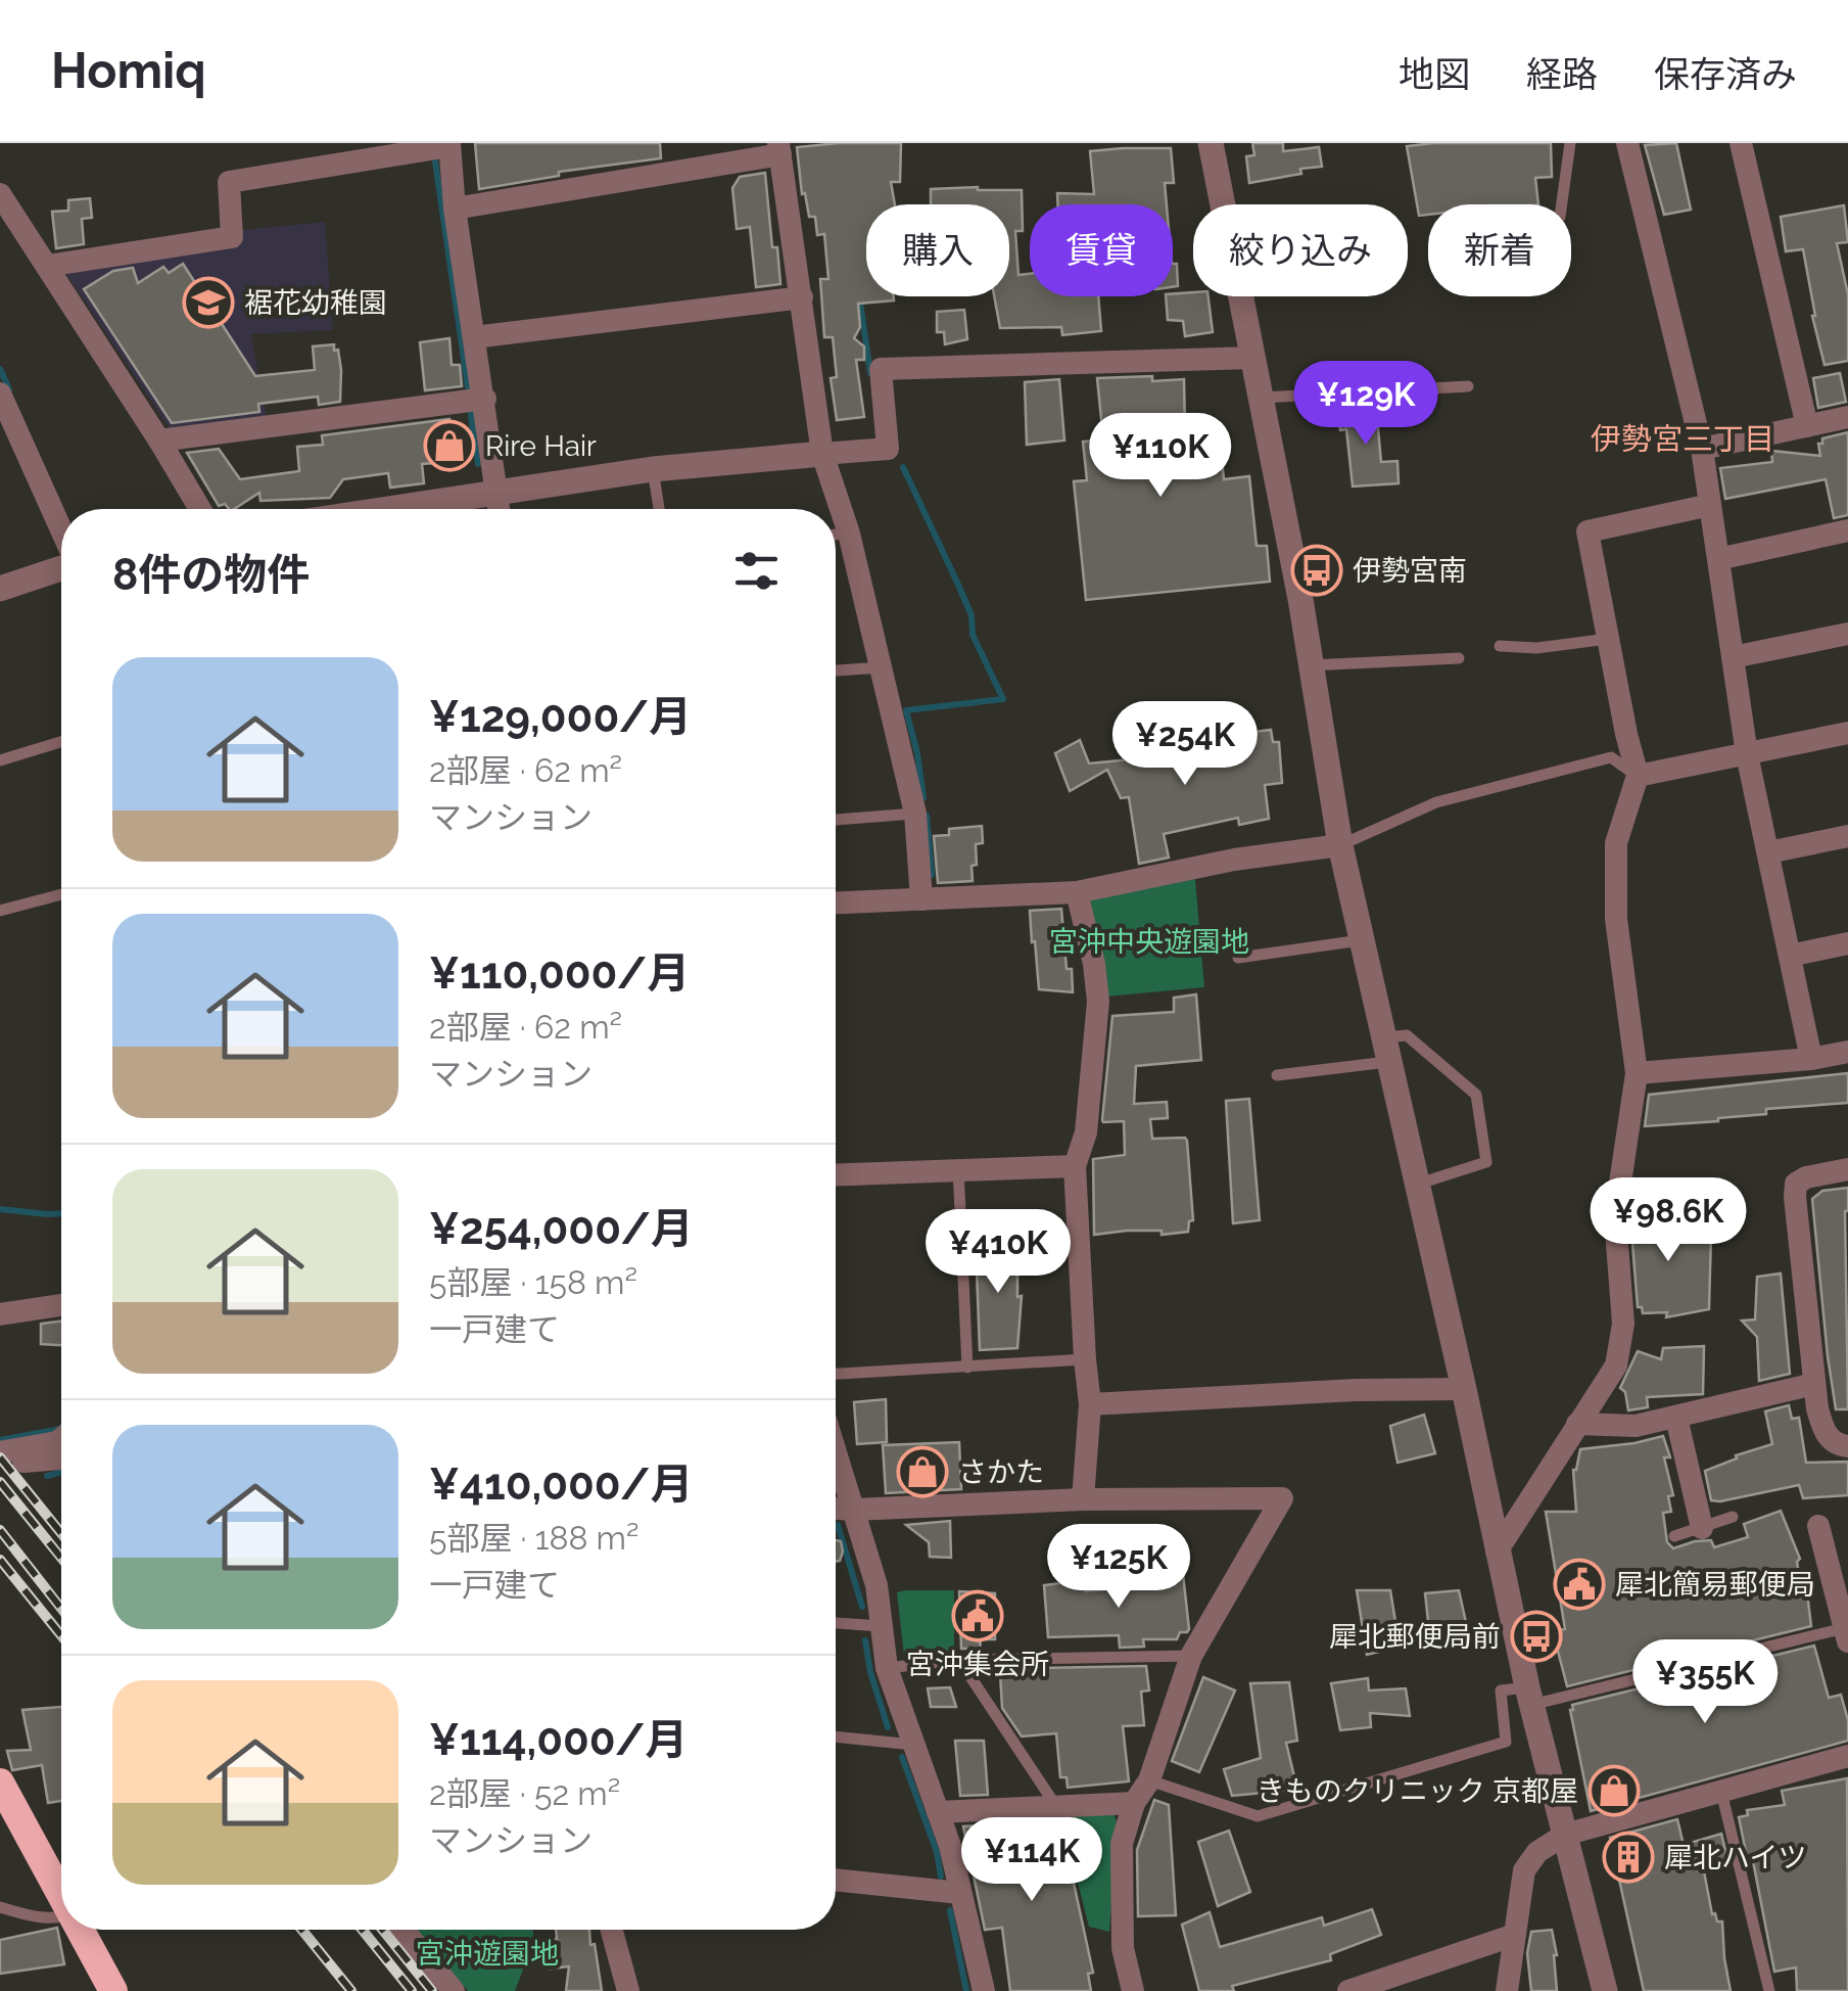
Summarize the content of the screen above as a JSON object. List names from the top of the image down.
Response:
{
  "districts": ["伊勢宮三丁目"],
  "parks": ["宮沖中央遊園地", "宮沖遊園地"],
  "places": {
    "school or university": ["裾花幼稚園"],
    "shop": ["Rire Hair", "さかた", "きものクリニック 京都屋"],
    "bus stop": ["伊勢宮南", "犀北郵便局前"],
    "public building": ["犀北簡易郵便局", "宮沖集会所"],
    "building": ["犀北ハイツ"]
  },
  "page": {
    "header": "Homiq",
    "nav": ["地図", "経路", "保存済み"],
    "chip": [
      "購入",
      "賃貸",
      "絞り込み",
      "新着"
    ],
    "price": [
      "¥129K",
      "¥110K",
      "¥254K",
      "¥98.6K",
      "¥410K",
      "¥125K",
      "¥355K",
      "¥114K"
    ],
    "heading": "8件の物件",
    "list": [
      {
        "name": "¥129,000/月",
        "note": "2部屋 · 62 m² · マンション"
      },
      {
        "name": "¥110,000/月",
        "note": "2部屋 · 62 m² · マンション"
      },
      {
        "name": "¥254,000/月",
        "note": "5部屋 · 158 m² · 一戸建て"
      },
      {
        "name": "¥410,000/月",
        "note": "5部屋 · 188 m² · 一戸建て"
      },
      {
        "name": "¥114,000/月",
        "note": "2部屋 · 52 m² · マンション"
      }
    ]
  }
}
